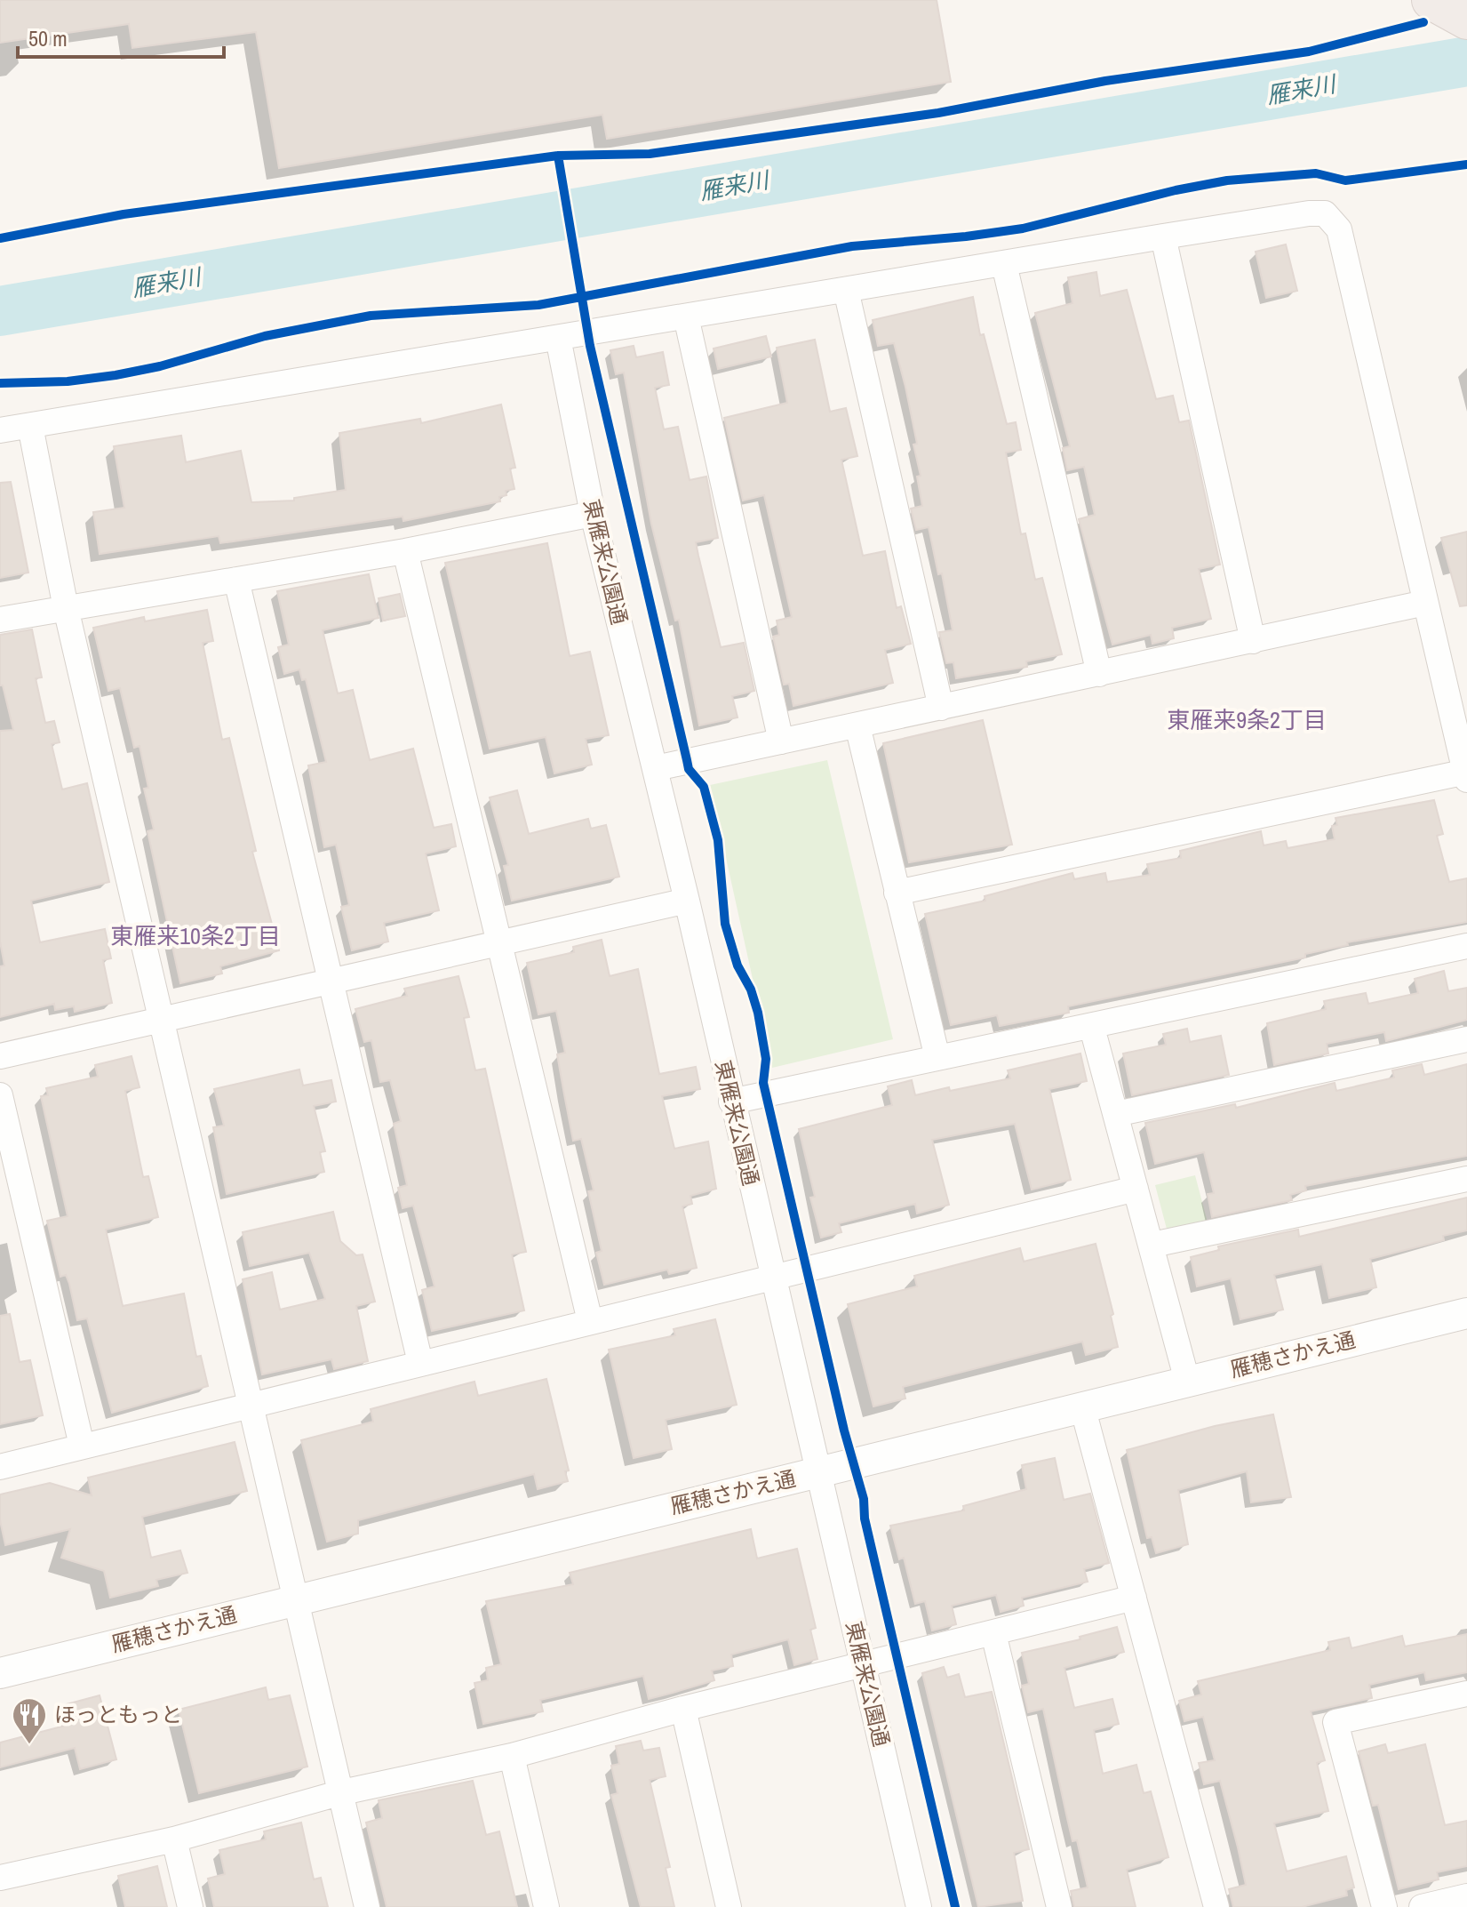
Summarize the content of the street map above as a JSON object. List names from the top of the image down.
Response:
{
  "streets": {
    "street": ["東雁来公園通", "雁穂さかえ通"]
  },
  "crossings": [
    ["東雁来公園通", "雁穂さかえ通"]
  ],
  "districts": ["東雁来9条2丁目", "東雁来10条2丁目"],
  "water": ["雁来川"],
  "places": {
    "restaurant": ["ほっともっと"]
  },
  "scale_bar": "50 m"
}
